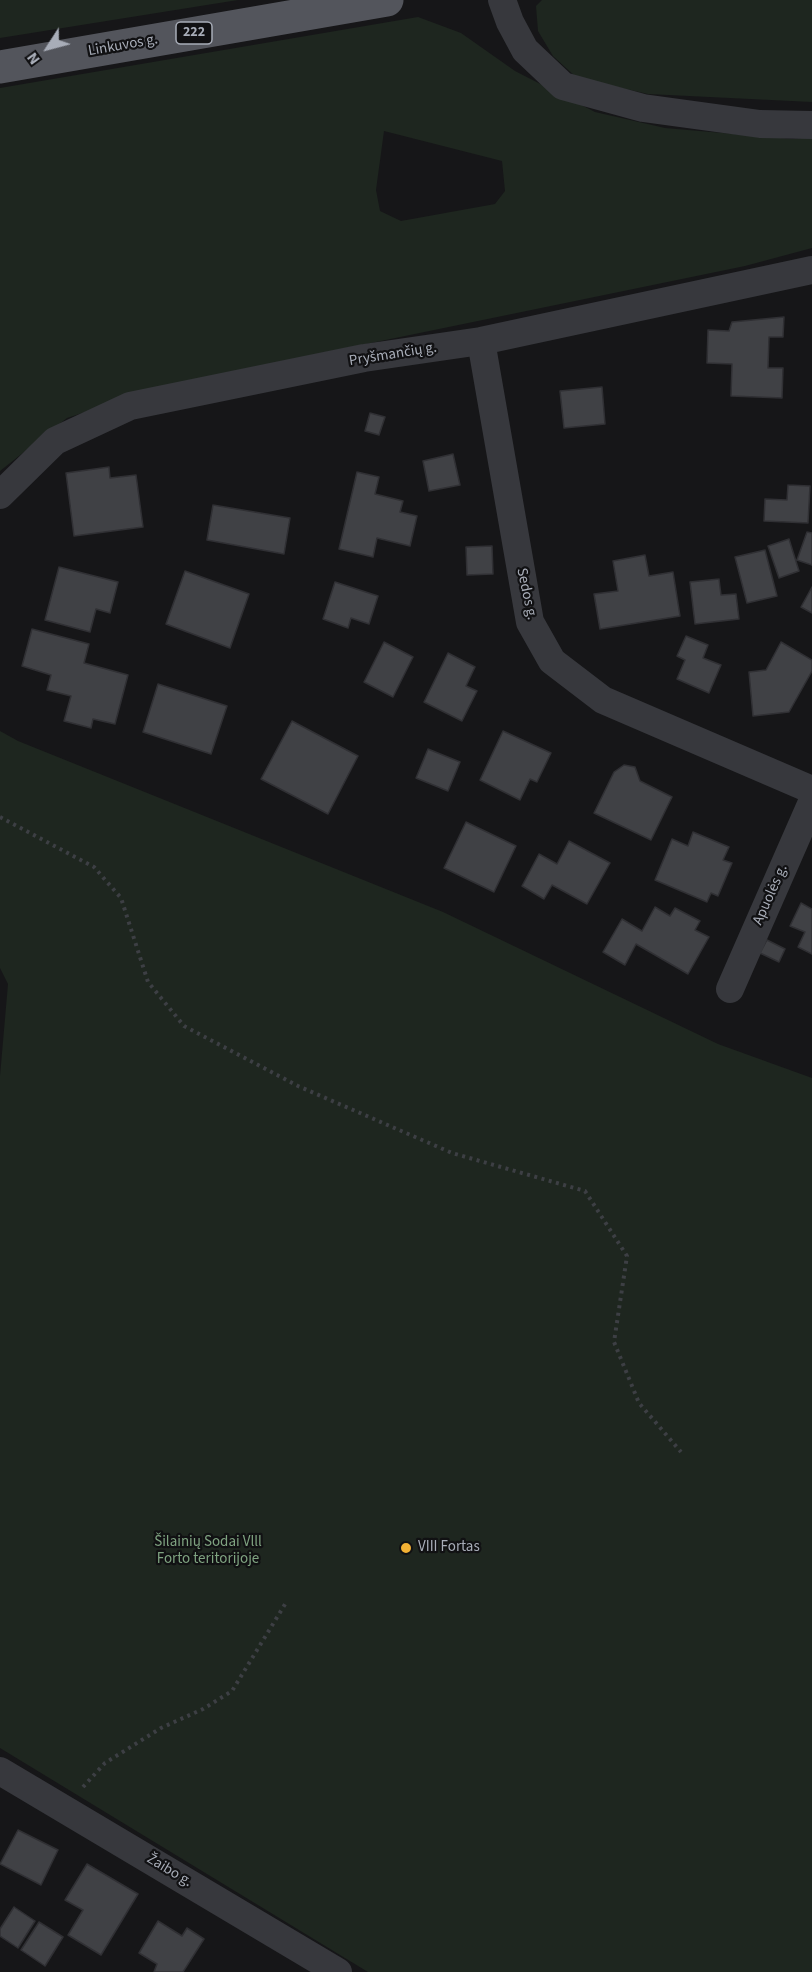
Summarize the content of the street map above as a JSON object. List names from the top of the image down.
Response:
{
  "streets": {
    "main road": ["222", "Linkuvos g."],
    "street": [
      "Pryšmančių g.",
      "Sedos g.",
      "Apuolės g.",
      "Žaibo g."
    ]
  },
  "crossings": [
    ["Pryšmančių g.", "Sedos g."]
  ],
  "parks": ["Šilainių Sodai Vlll Forto teritorijoje"],
  "places": ["VIII Fortas"],
  "north": "bottom left"
}
